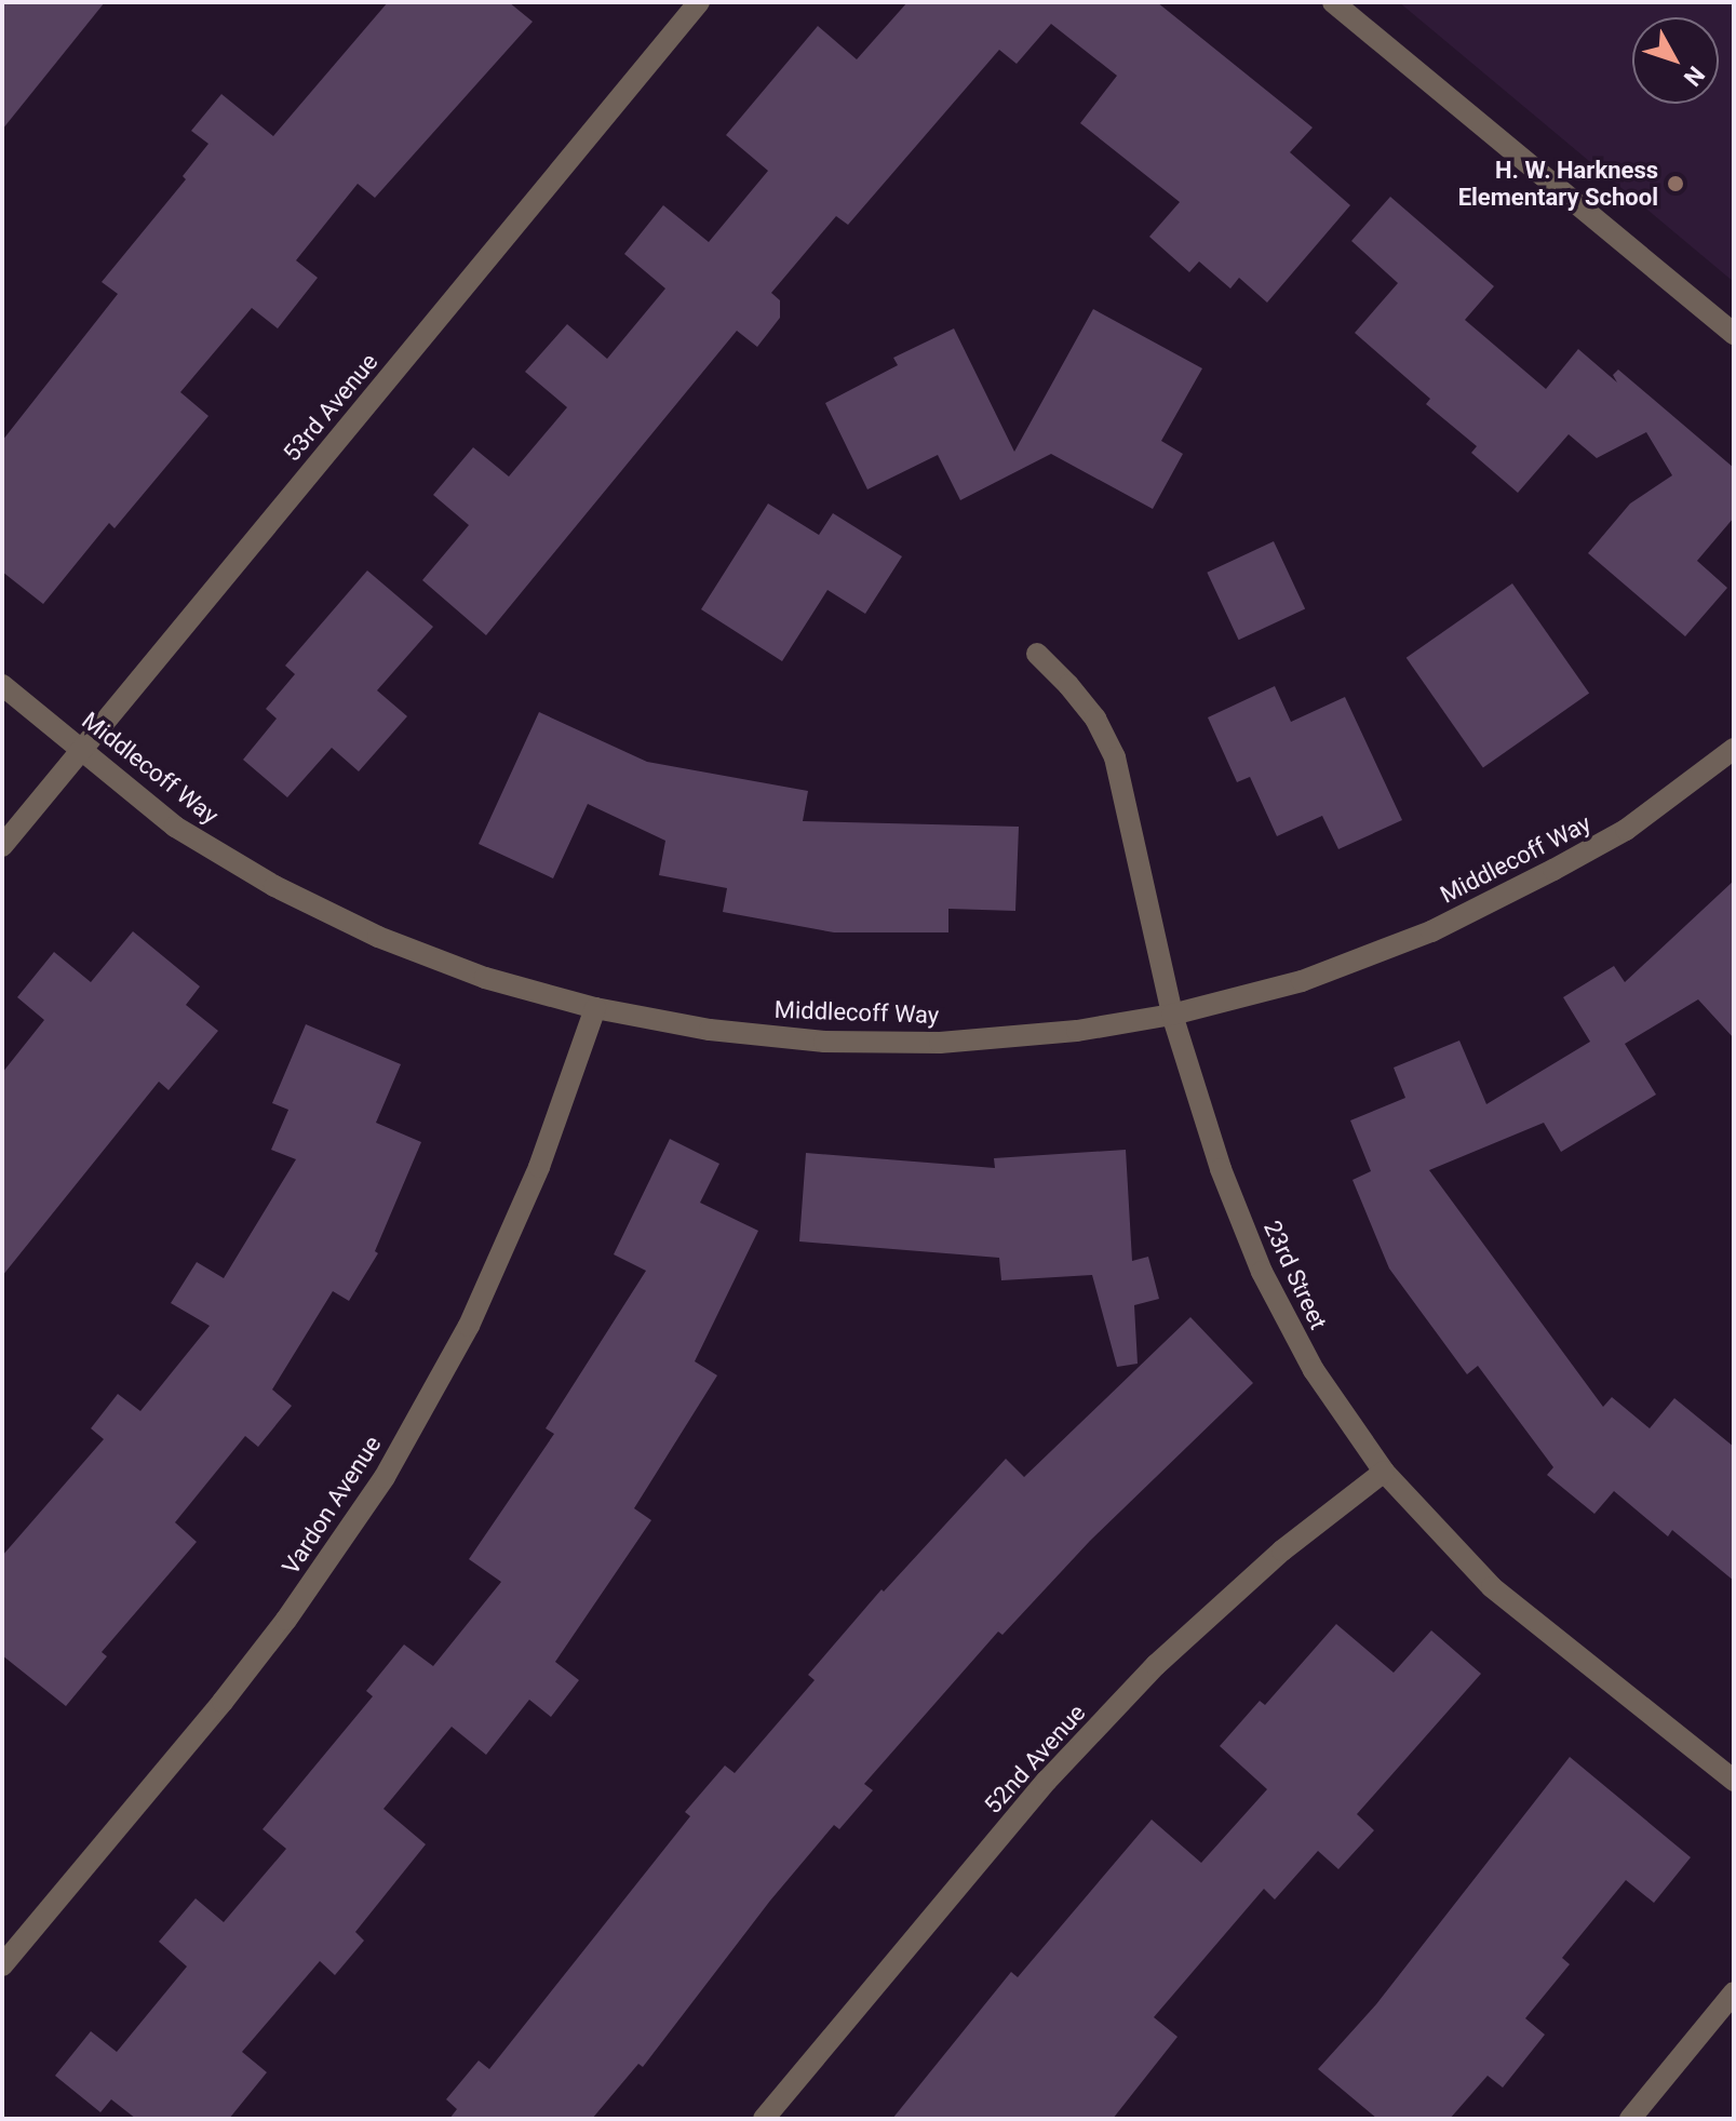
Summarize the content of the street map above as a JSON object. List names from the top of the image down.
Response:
{
  "streets": {
    "street": [
      "53rd Avenue",
      "Middlecoff Way",
      "23rd Street",
      "Vardon Avenue",
      "52nd Avenue"
    ]
  },
  "crossings": [
    ["53rd Avenue", "Middlecoff Way"],
    ["Middlecoff Way", "23rd Street"],
    ["Middlecoff Way", "Vardon Avenue"],
    ["23rd Street", "52nd Avenue"]
  ],
  "places": ["H. W. Harkness Elementary School"],
  "north": "bottom right"
}
